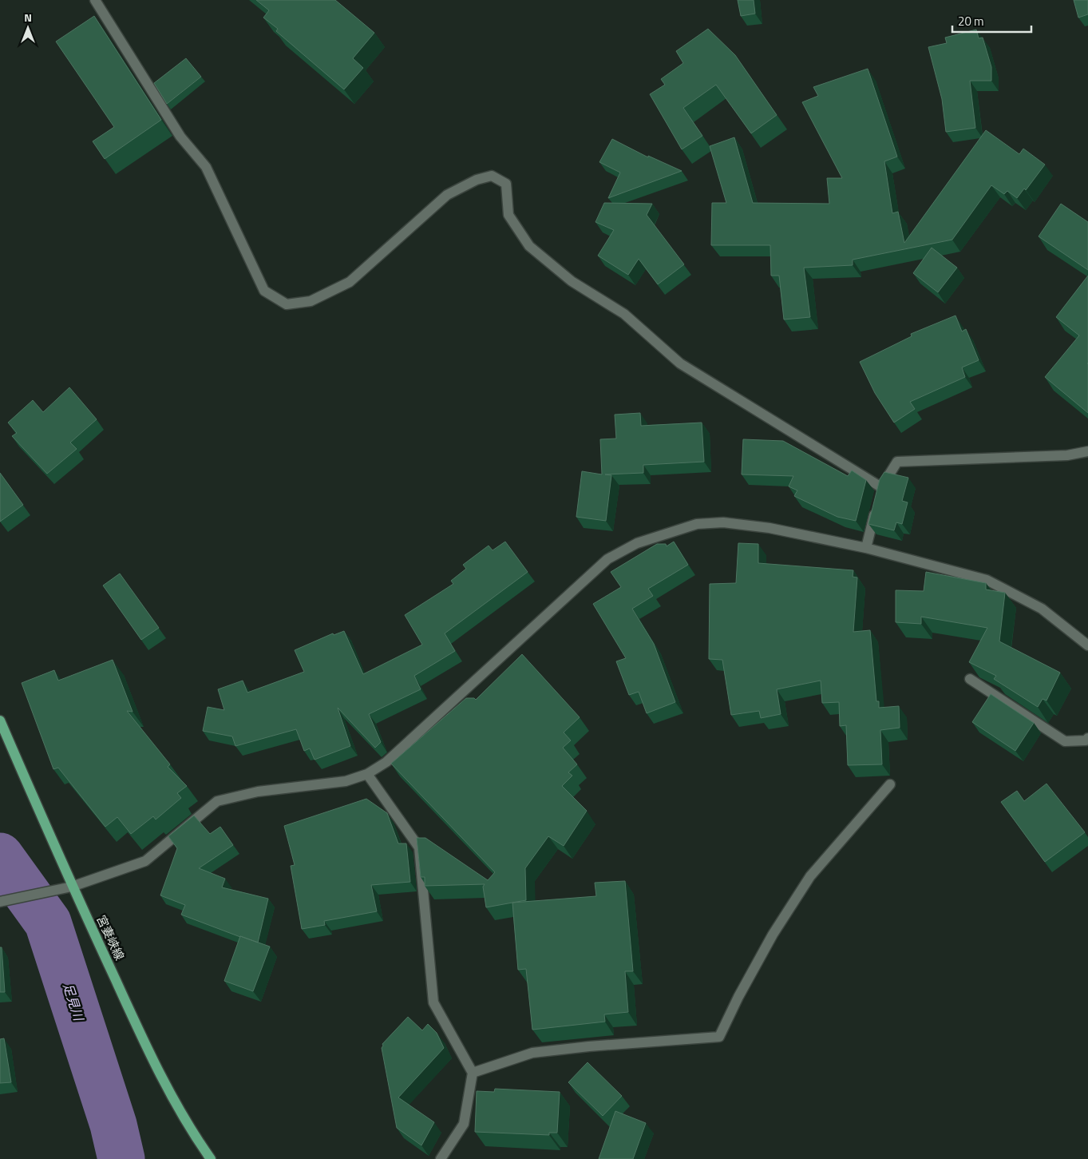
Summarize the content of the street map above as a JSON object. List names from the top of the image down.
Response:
{
  "streets": {
    "main road": ["宮妻峡線"]
  },
  "water": ["足見川"],
  "scale_bar": "20 m",
  "north": "top"
}
